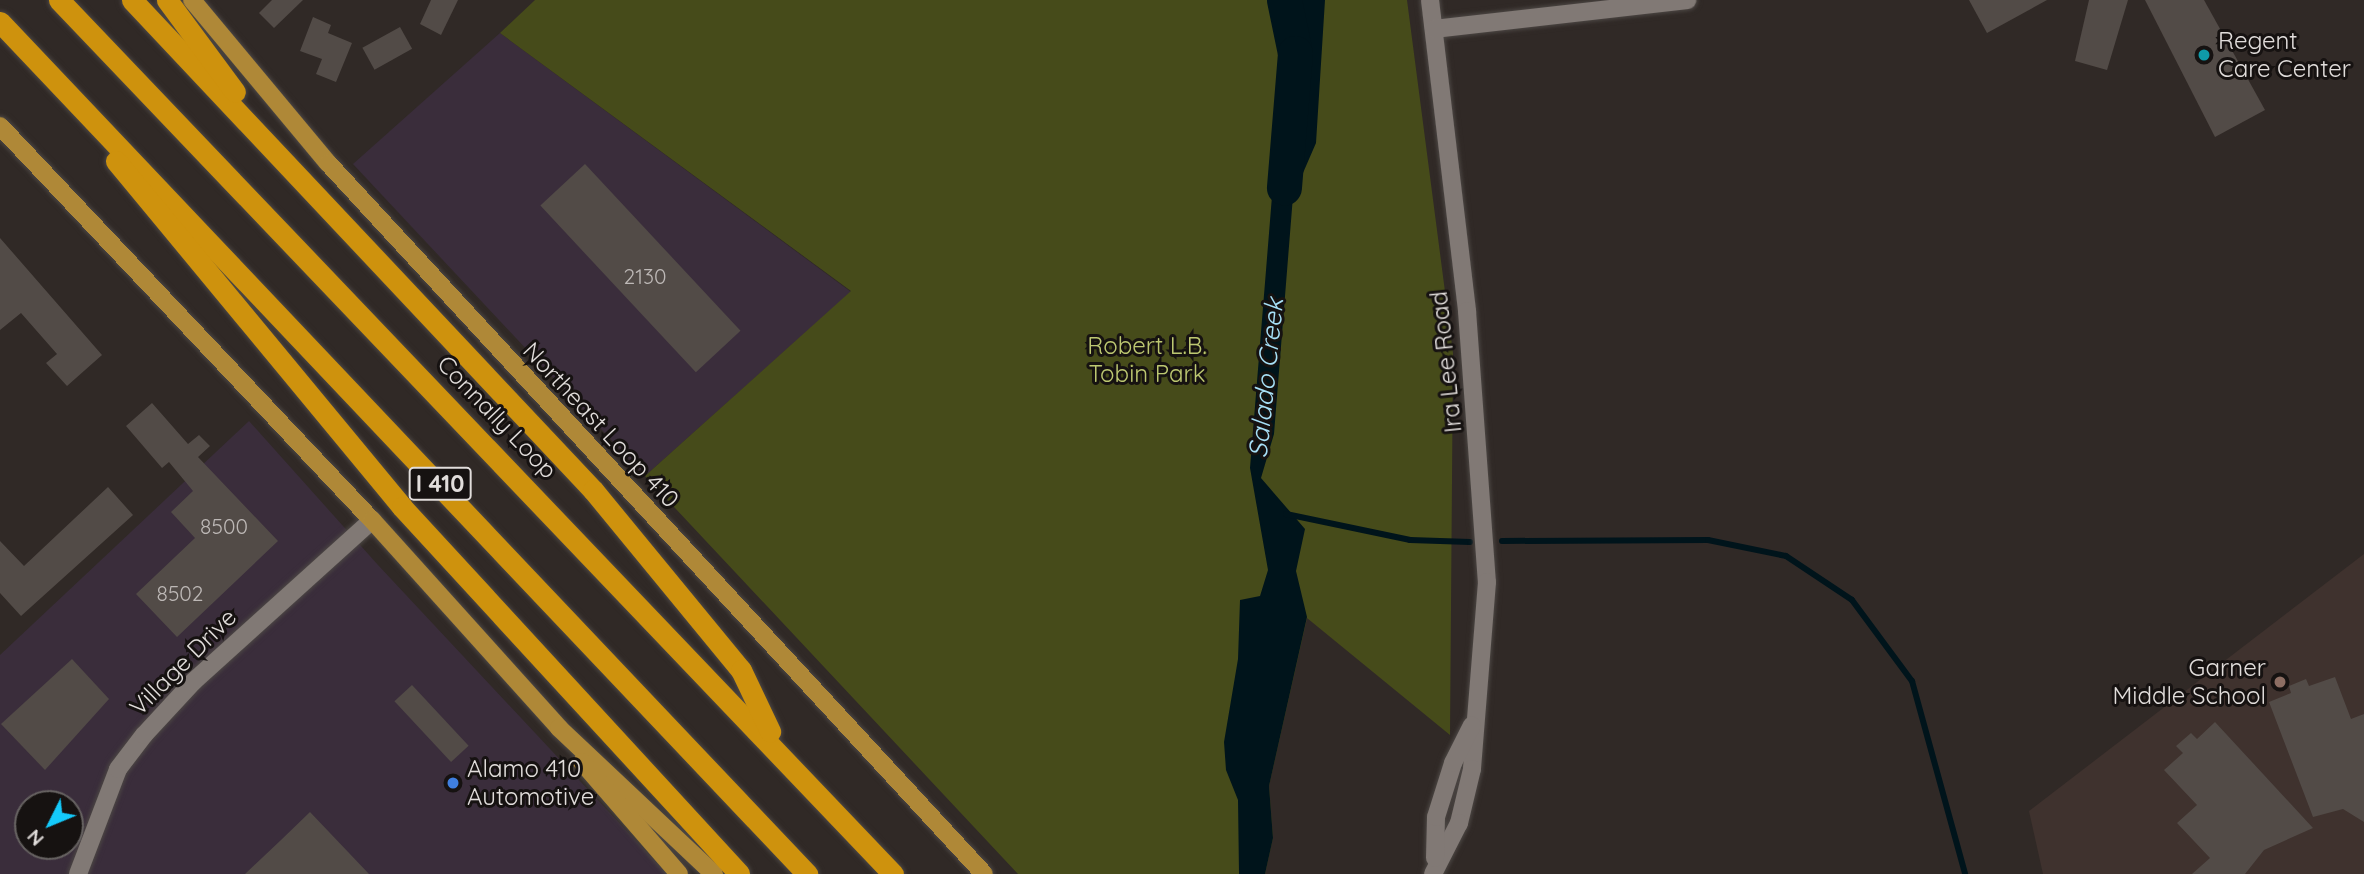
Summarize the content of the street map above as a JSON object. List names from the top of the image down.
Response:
{
  "streets": {
    "highway": ["Connally Loop", "I 410"],
    "main road": ["Northeast Loop 410"],
    "street": ["Ira Lee Road", "Village Drive"]
  },
  "water": ["Salado Creek"],
  "parks": ["Robert L.B. Tobin Park"],
  "places": ["Regent Care Center", "Garner Middle School", "Alamo 410 Automotive"],
  "house_numbers": ["2130", "8500", "8502"],
  "north": "bottom left"
}
